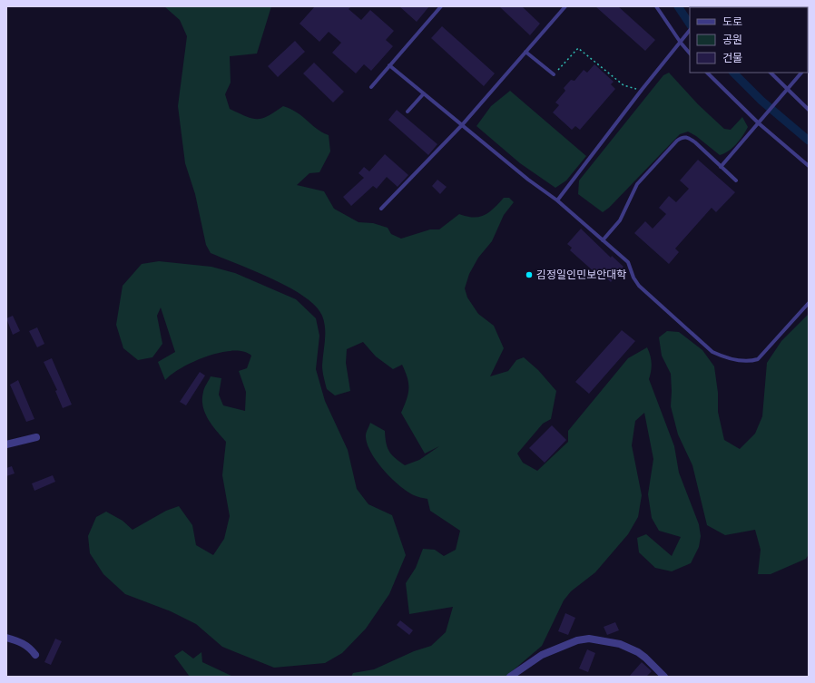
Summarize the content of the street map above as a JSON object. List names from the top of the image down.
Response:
{
  "places": ["김정일인민보안대학"],
  "legend": ["도로", "공원", "건물"]
}
